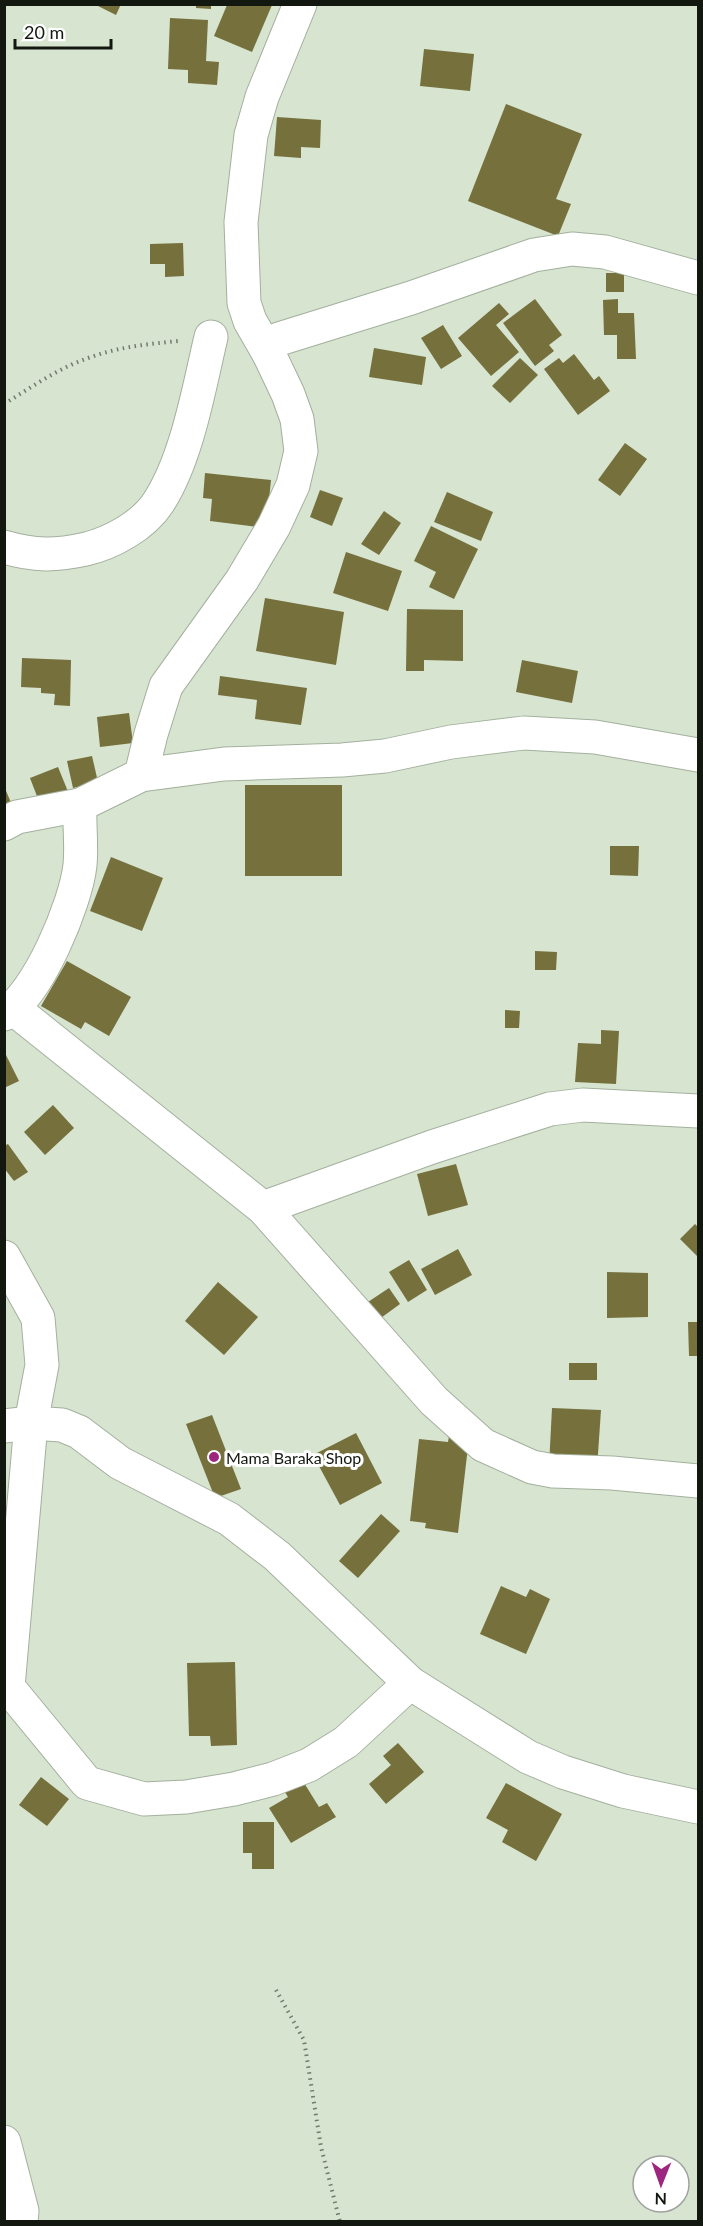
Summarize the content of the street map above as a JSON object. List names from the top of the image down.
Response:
{
  "places": ["Mama Baraka Shop"],
  "scale_bar": "20 m",
  "north": "bottom"
}
